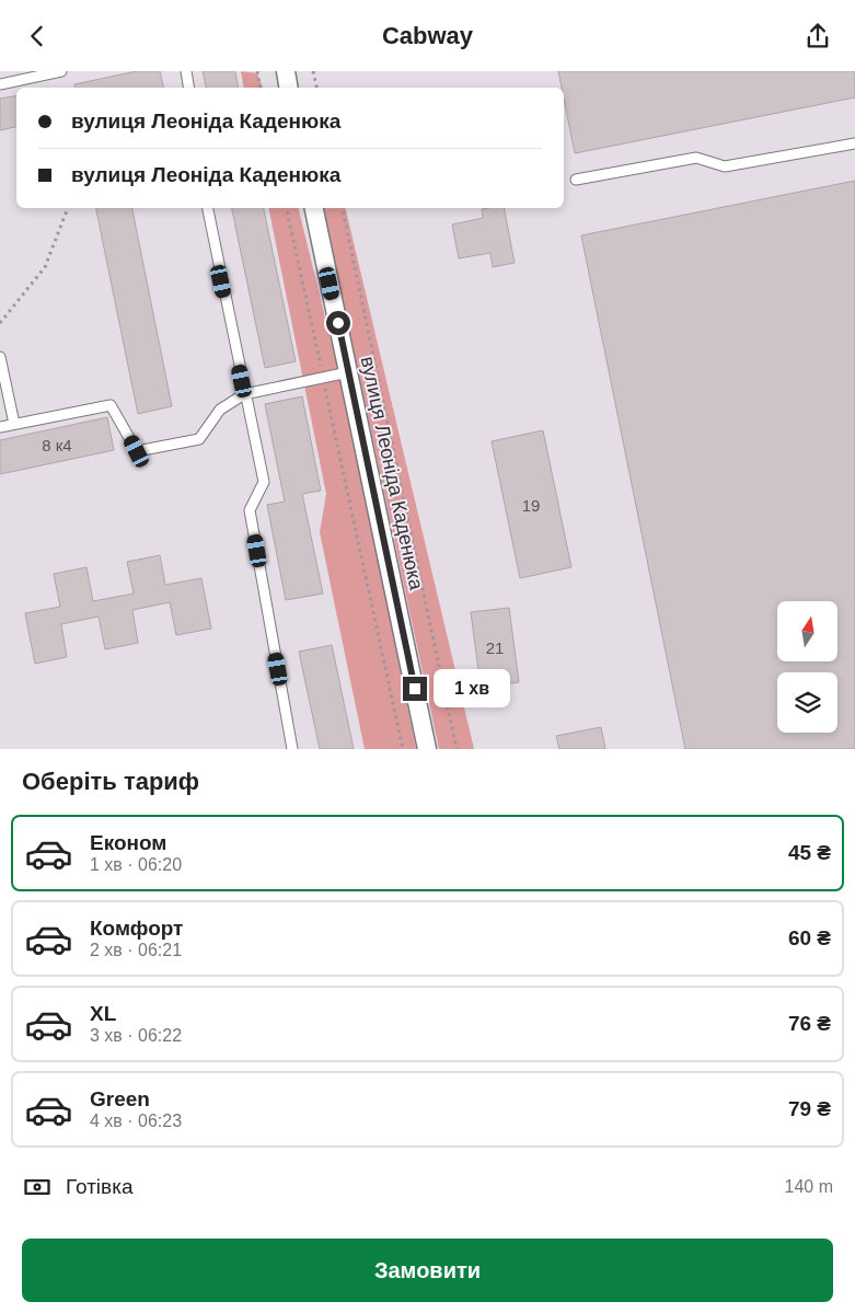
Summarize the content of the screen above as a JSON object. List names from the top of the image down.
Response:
{
  "streets": {
    "street": ["вулиця Леоніда Каденюка"]
  },
  "house_numbers": ["8 к4", "19", "21"],
  "north": "top",
  "page": {
    "header": "Cabway",
    "banner": ["вулиця Леоніда Каденюка", "вулиця Леоніда Каденюка"],
    "bubble": "1 хв",
    "heading": "Оберіть тариф",
    "list": [
      {
        "name": "Економ",
        "note": "1 хв · 06:20",
        "value": "45 ₴"
      },
      {
        "name": "Комфорт",
        "note": "2 хв · 06:21",
        "value": "60 ₴"
      },
      {
        "name": "XL",
        "note": "3 хв · 06:22",
        "value": "76 ₴"
      },
      {
        "name": "Green",
        "note": "4 хв · 06:23",
        "value": "79 ₴"
      }
    ],
    "pay": ["Готівка", "140 m"],
    "buttons": "Замовити"
  }
}
